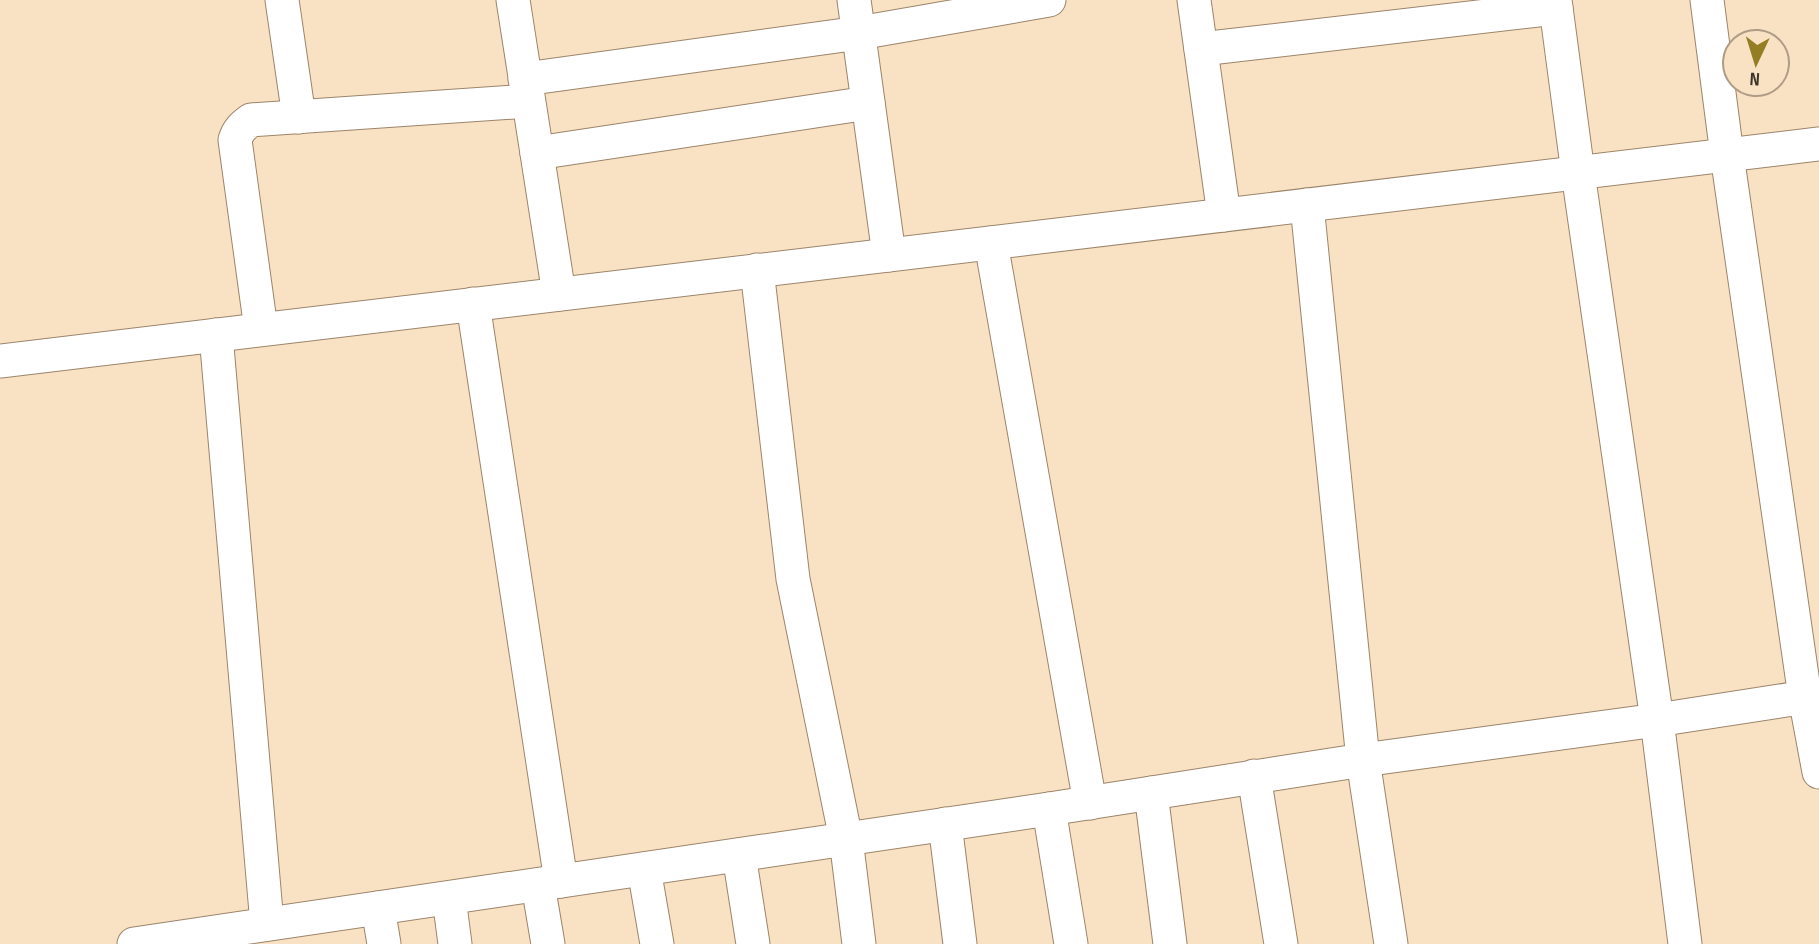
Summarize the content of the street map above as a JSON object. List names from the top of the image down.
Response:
{
  "north": "bottom"
}
